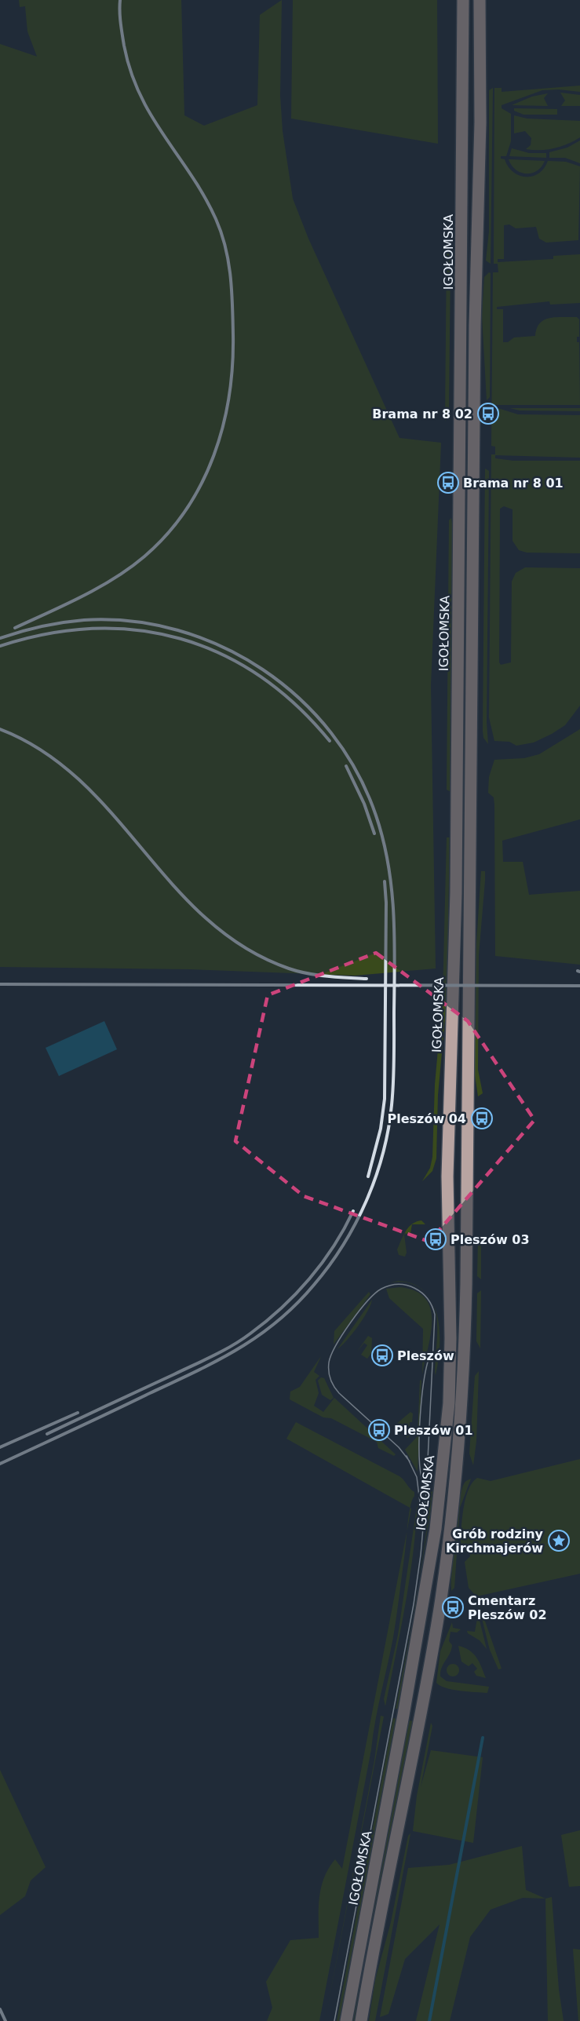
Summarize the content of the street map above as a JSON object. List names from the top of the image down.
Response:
{
  "streets": {
    "main road": ["IGOŁOMSKA"]
  },
  "places": {
    "bus stop": [
      "Brama nr 8 02",
      "Brama nr 8 01",
      "Pleszów 04",
      "Pleszów 03",
      "Pleszów",
      "Pleszów 01",
      "Cmentarz Pleszów 02"
    ],
    "place": ["Grób rodziny Kirchmajerów"]
  }
}
